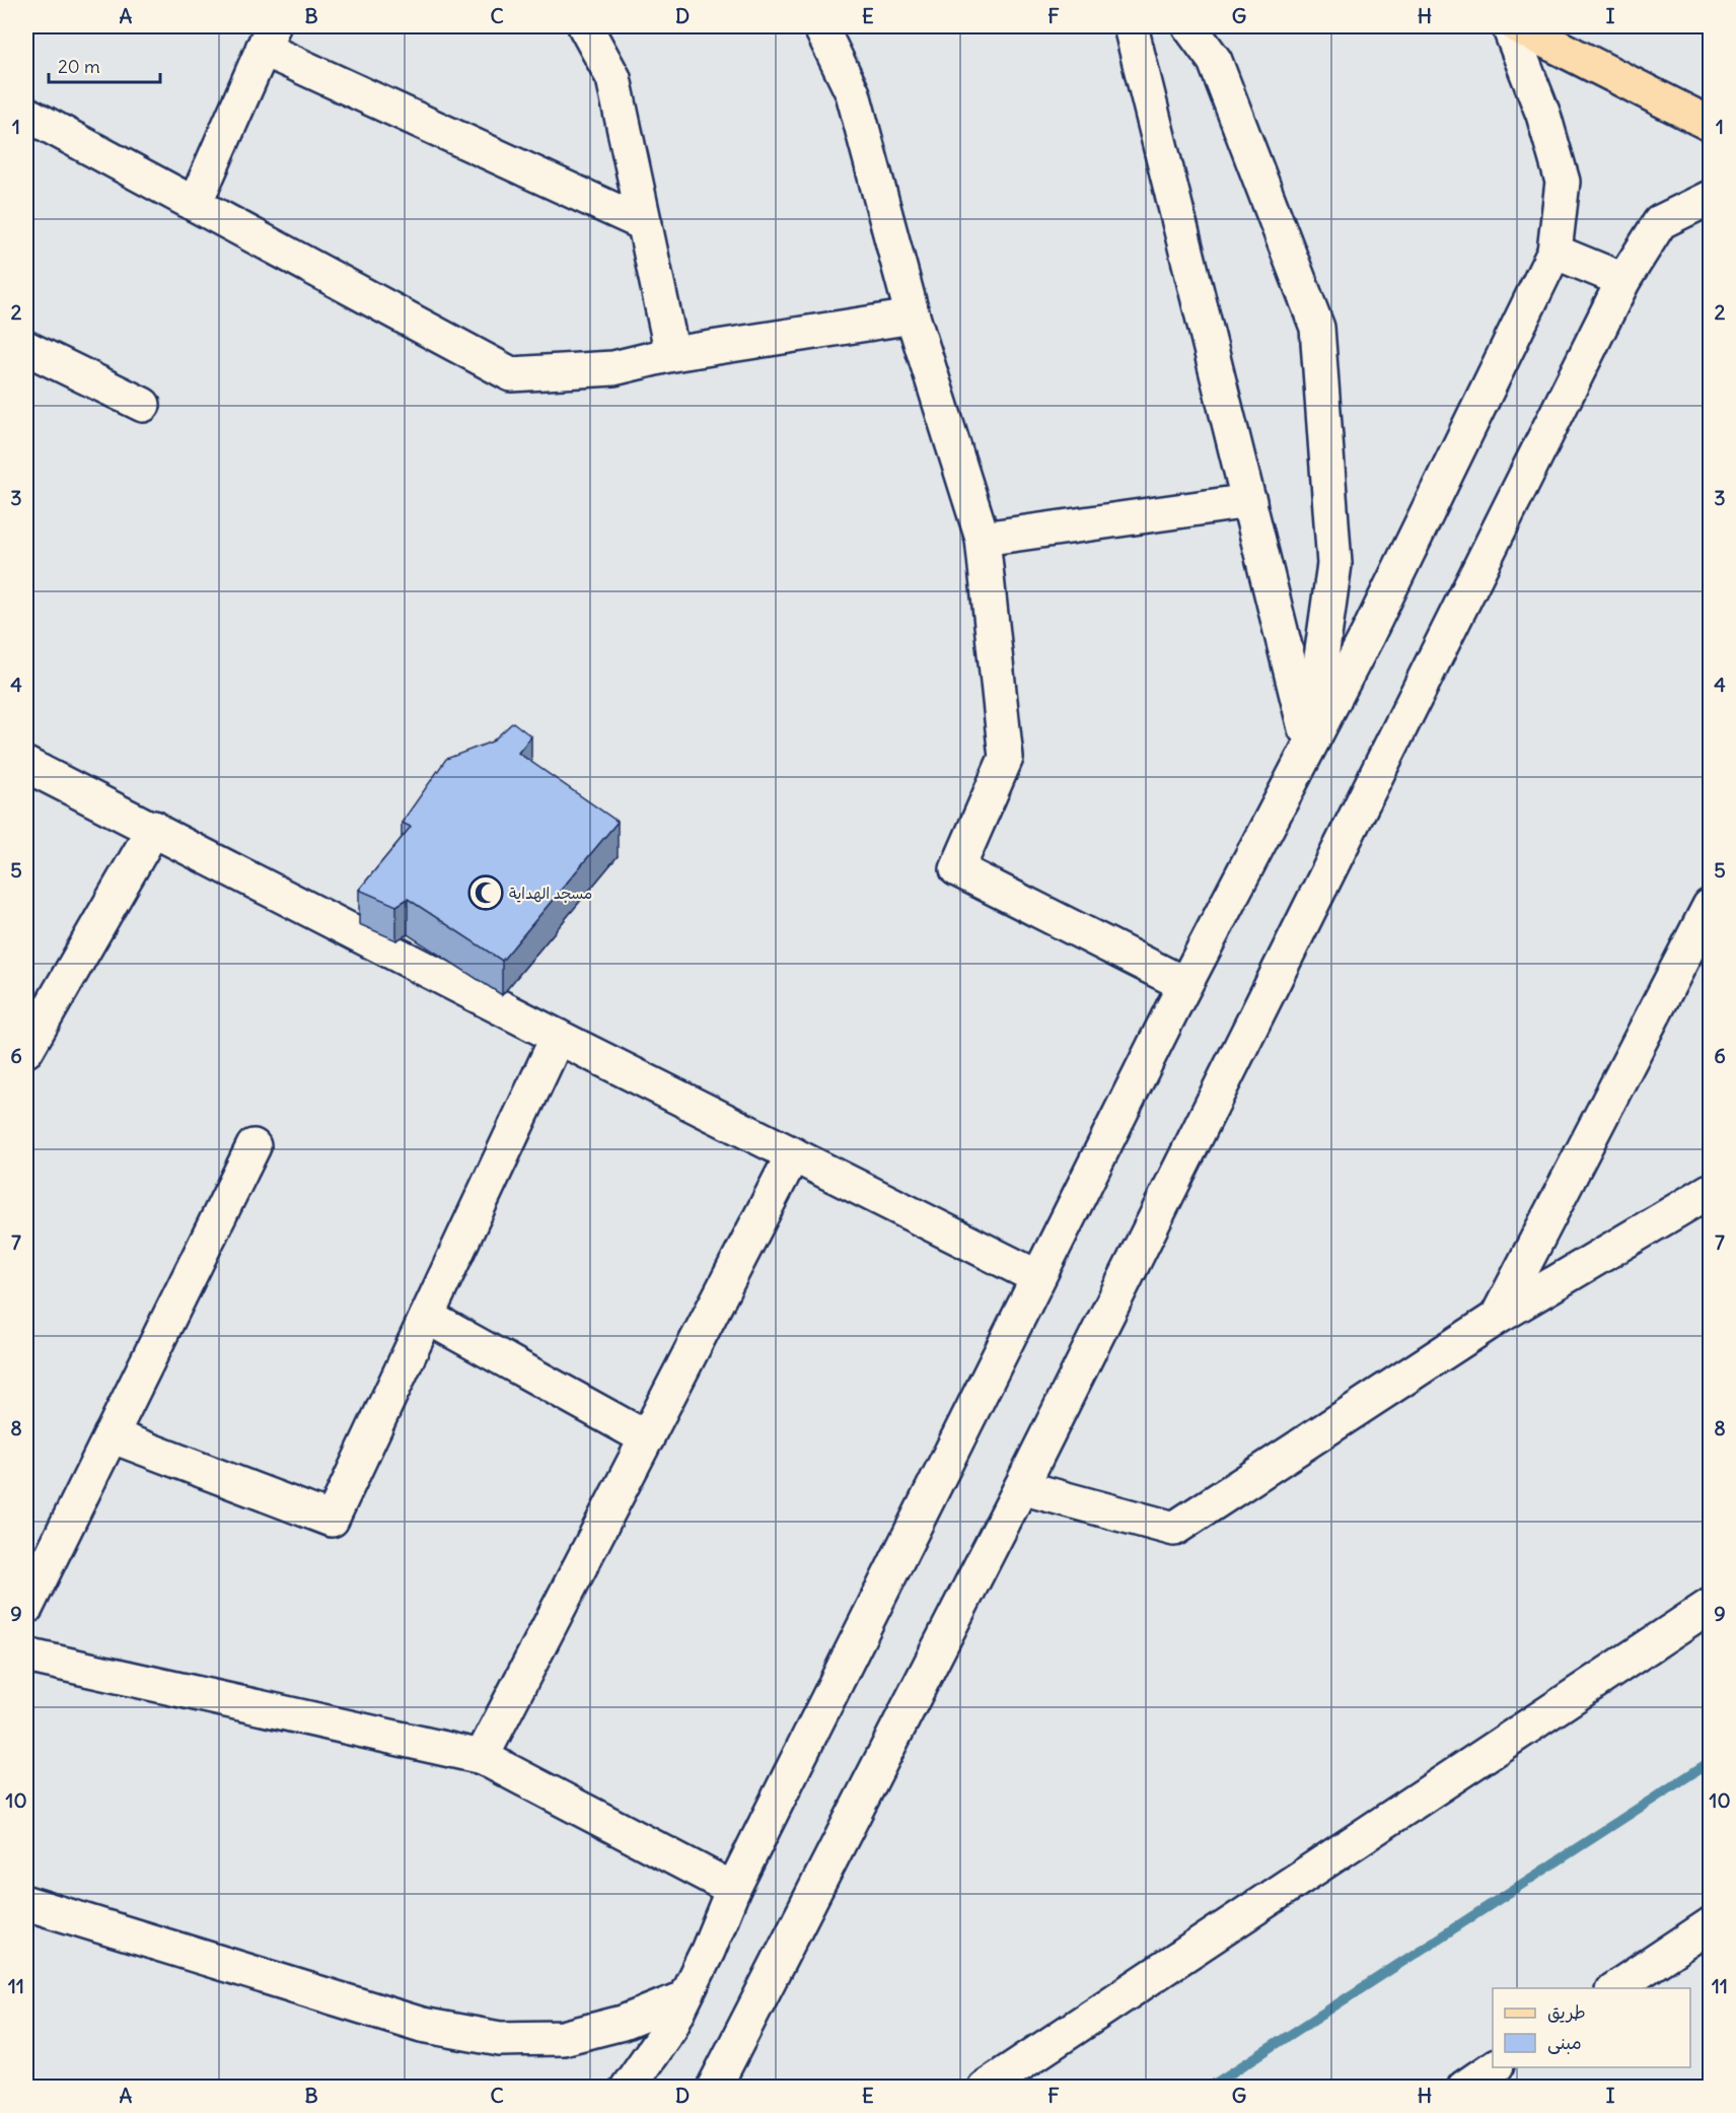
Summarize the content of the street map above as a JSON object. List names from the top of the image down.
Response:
{
  "places": {
    "mosque": ["مسجد الهداية"]
  },
  "legend": ["طريق", "مبنى"],
  "scale_bar": "20 m",
  "grid": {
    "columns": [
      "A",
      "B",
      "C",
      "D",
      "E",
      "F",
      "G",
      "H",
      "I"
    ],
    "rows": [
      "1",
      "2",
      "3",
      "4",
      "5",
      "6",
      "7",
      "8",
      "9",
      "10",
      "11"
    ]
  }
}
